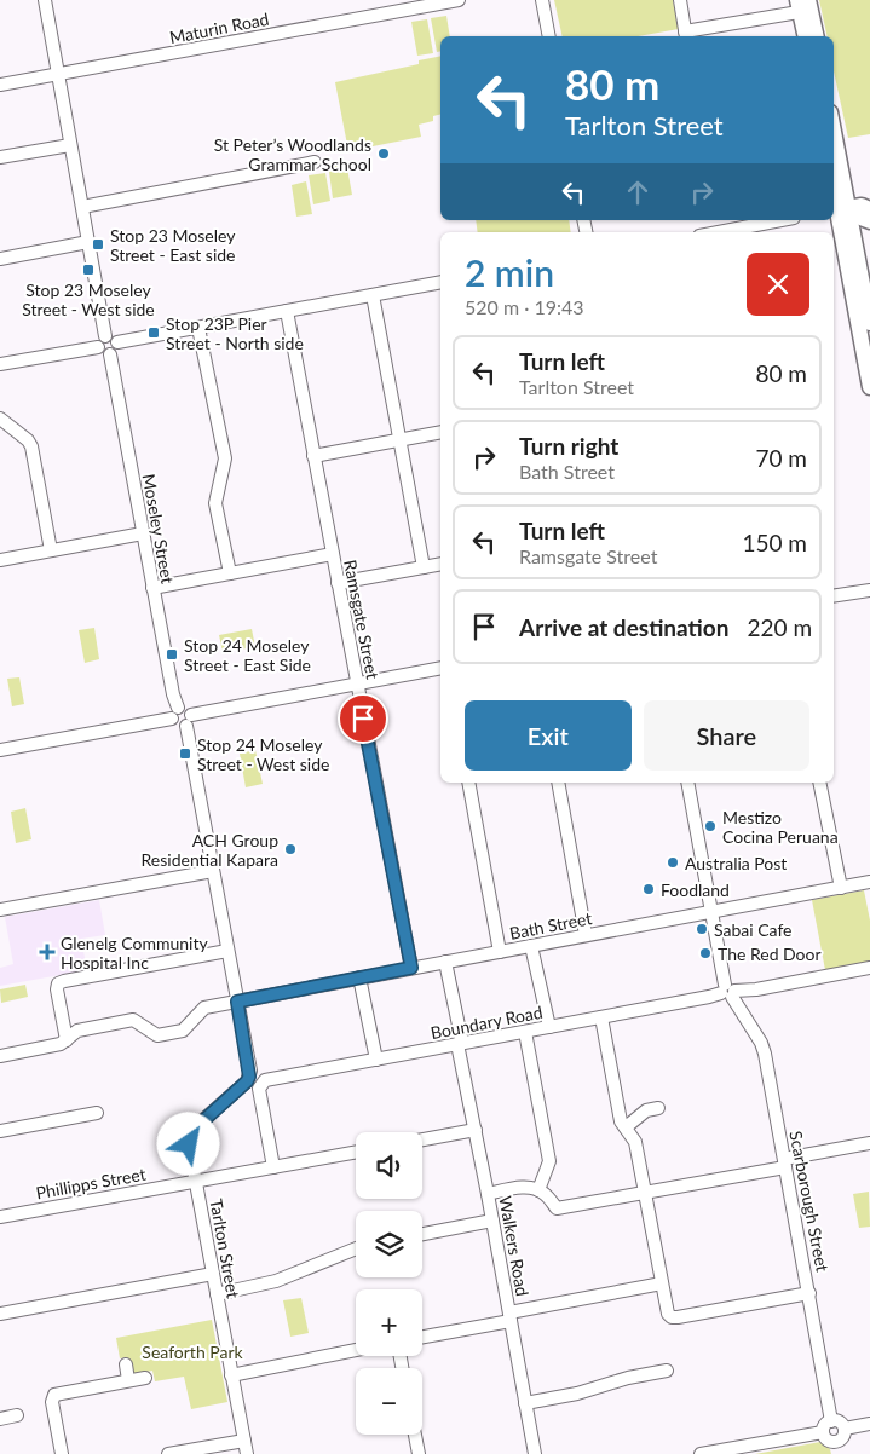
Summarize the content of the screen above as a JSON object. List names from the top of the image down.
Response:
{
  "streets": {
    "street": [
      "Maturin Road",
      "Moseley Street",
      "Ramsgate Street",
      "Bath Street",
      "Boundary Road",
      "Phillipps Street",
      "Scarborough Street",
      "Walkers Road",
      "Tarlton Street"
    ]
  },
  "crossings": [
    ["Ramsgate Street", "Bath Street"],
    ["Bath Street", "Walkers Road"],
    ["Bath Street", "Tarlton Street"],
    ["Boundary Road", "Phillipps Street"],
    ["Boundary Road", "Scarborough Street"],
    ["Boundary Road", "Walkers Road"],
    ["Phillipps Street", "Tarlton Street"]
  ],
  "parks": ["Seaforth Park"],
  "places": {
    "other": [
      "St Peter’s Woodlands Grammar School",
      "Mestizo Cocina Peruana",
      "ACH Group Residential Kapara",
      "Australia Post",
      "Foodland",
      "Sabai Cafe",
      "The Red Door"
    ],
    "transit": [
      "Stop 23 Moseley Street - East side",
      "Stop 23 Moseley Street - West side",
      "Stop 23P Pier Street - North side",
      "Stop 24 Moseley Street - East Side",
      "Stop 24 Moseley Street - West side"
    ],
    "health": ["Glenelg Community Hospital Inc"]
  },
  "page": {
    "turn": ["80 m", "Tarlton Street"],
    "heading": ["2 min", "520 m · 19:43"],
    "list": [
      {
        "name": "Turn left",
        "note": "Tarlton Street",
        "value": "80 m"
      },
      {
        "name": "Turn right",
        "note": "Bath Street",
        "value": "70 m"
      },
      {
        "name": "Turn left",
        "note": "Ramsgate Street",
        "value": "150 m"
      },
      {
        "name": "Arrive at destination",
        "value": "220 m"
      }
    ],
    "buttons": ["Exit", "Share"],
    "map_buttons": ["+", "−"]
  }
}
